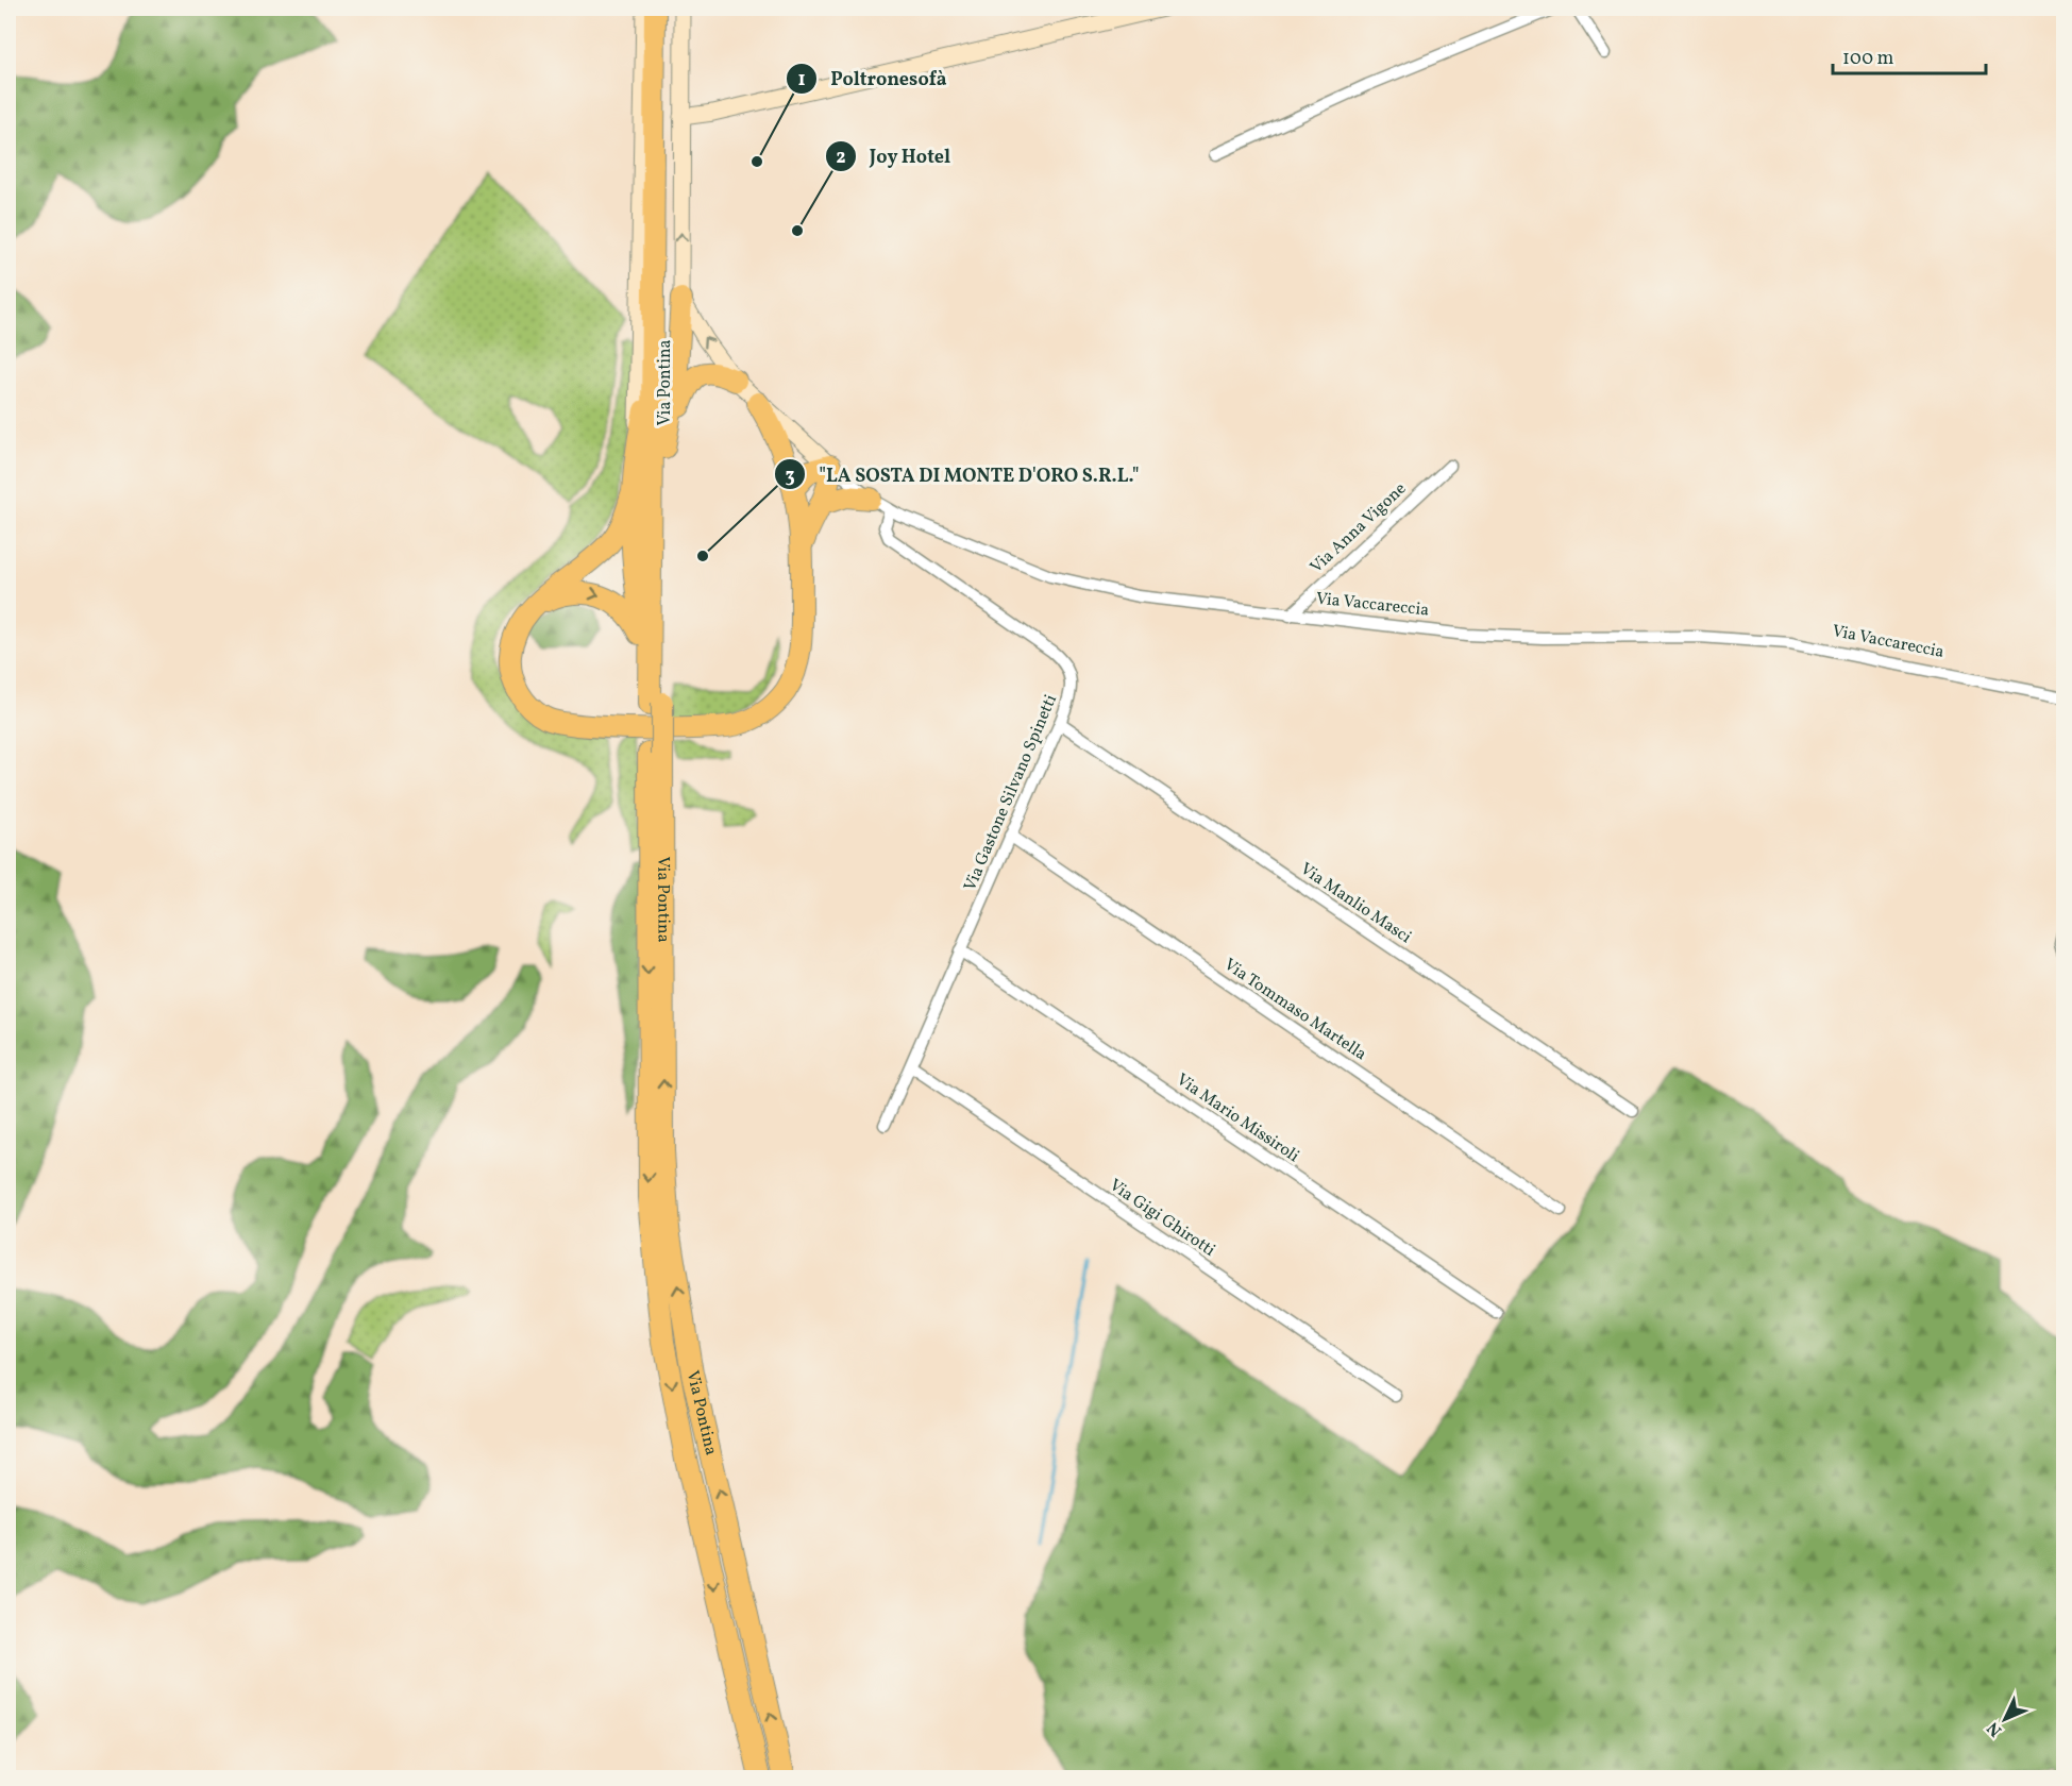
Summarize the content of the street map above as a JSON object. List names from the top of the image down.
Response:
{
  "streets": {
    "highway": ["Via Pontina"],
    "street": [
      "Via Anna Vigone",
      "Via Vaccareccia",
      "Via Gastone Silvano Spinetti",
      "Via Manlio Masci",
      "Via Tommaso Martella",
      "Via Mario Missiroli",
      "Via Gigi Ghirotti"
    ]
  },
  "crossings": [
    ["Via Anna Vigone", "Via Vaccareccia"],
    ["Via Vaccareccia", "Via Gastone Silvano Spinetti"],
    ["Via Gastone Silvano Spinetti", "Via Manlio Masci"],
    ["Via Gastone Silvano Spinetti", "Via Tommaso Martella"],
    ["Via Gastone Silvano Spinetti", "Via Mario Missiroli"],
    ["Via Gastone Silvano Spinetti", "Via Gigi Ghirotti"]
  ],
  "places": ["Poltronesofà", "Joy Hotel", "\"LA SOSTA DI MONTE D'ORO S.R.L.\""],
  "scale_bar": "100 m",
  "north": "bottom left"
}
